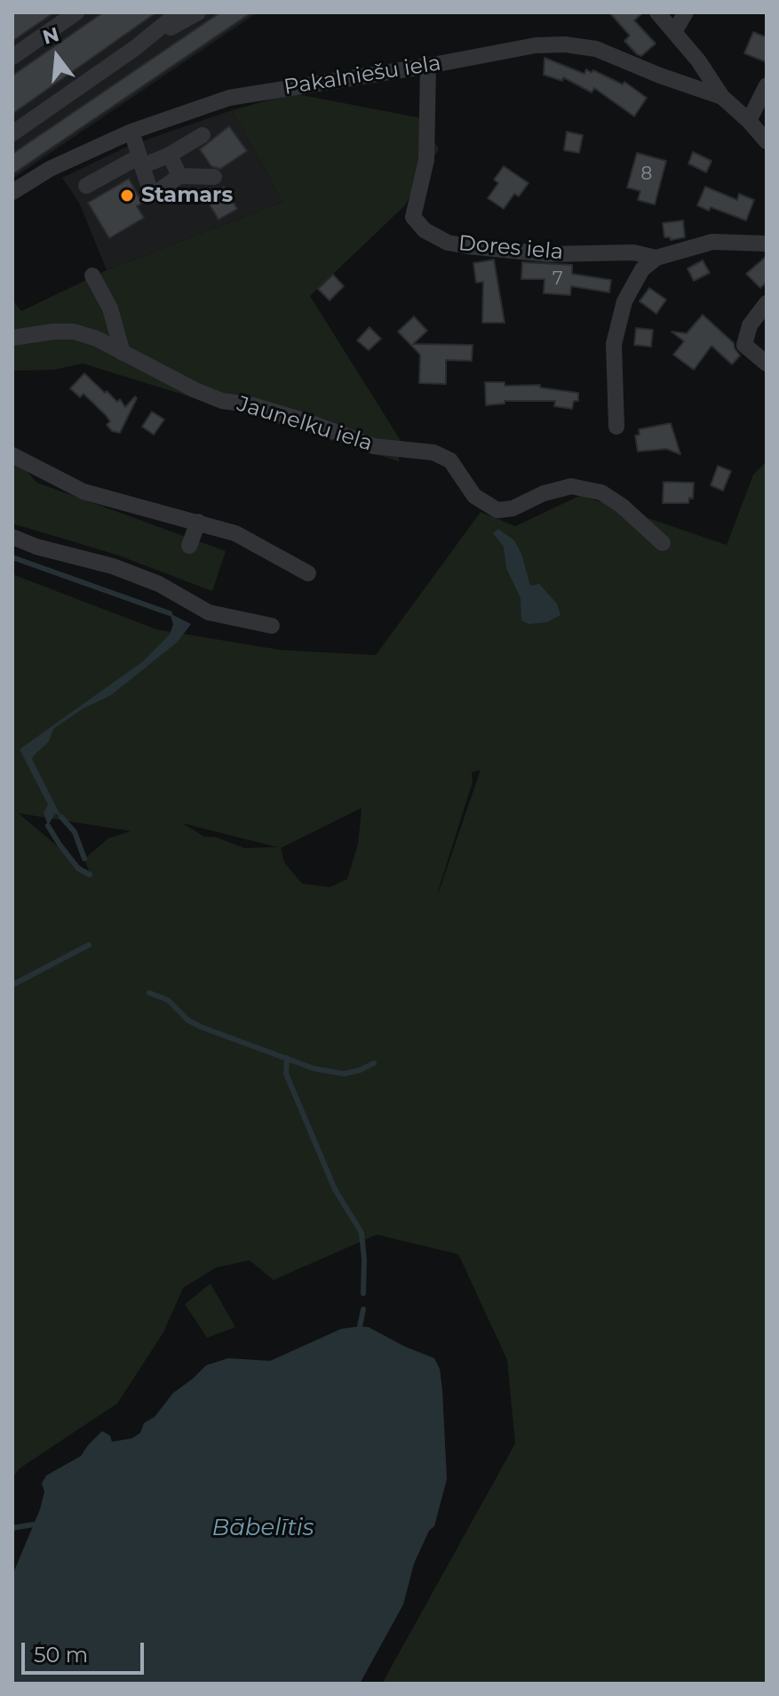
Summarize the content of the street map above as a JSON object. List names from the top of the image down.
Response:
{
  "streets": {
    "street": ["Pakalniešu iela", "Dores iela", "Jaunelku iela"]
  },
  "crossings": [
    ["Pakalniešu iela", "Dores iela"]
  ],
  "water": ["Bābelītis"],
  "places": ["Stamars"],
  "house_numbers": ["8", "7"],
  "scale_bar": "50 m",
  "north": "top"
}
